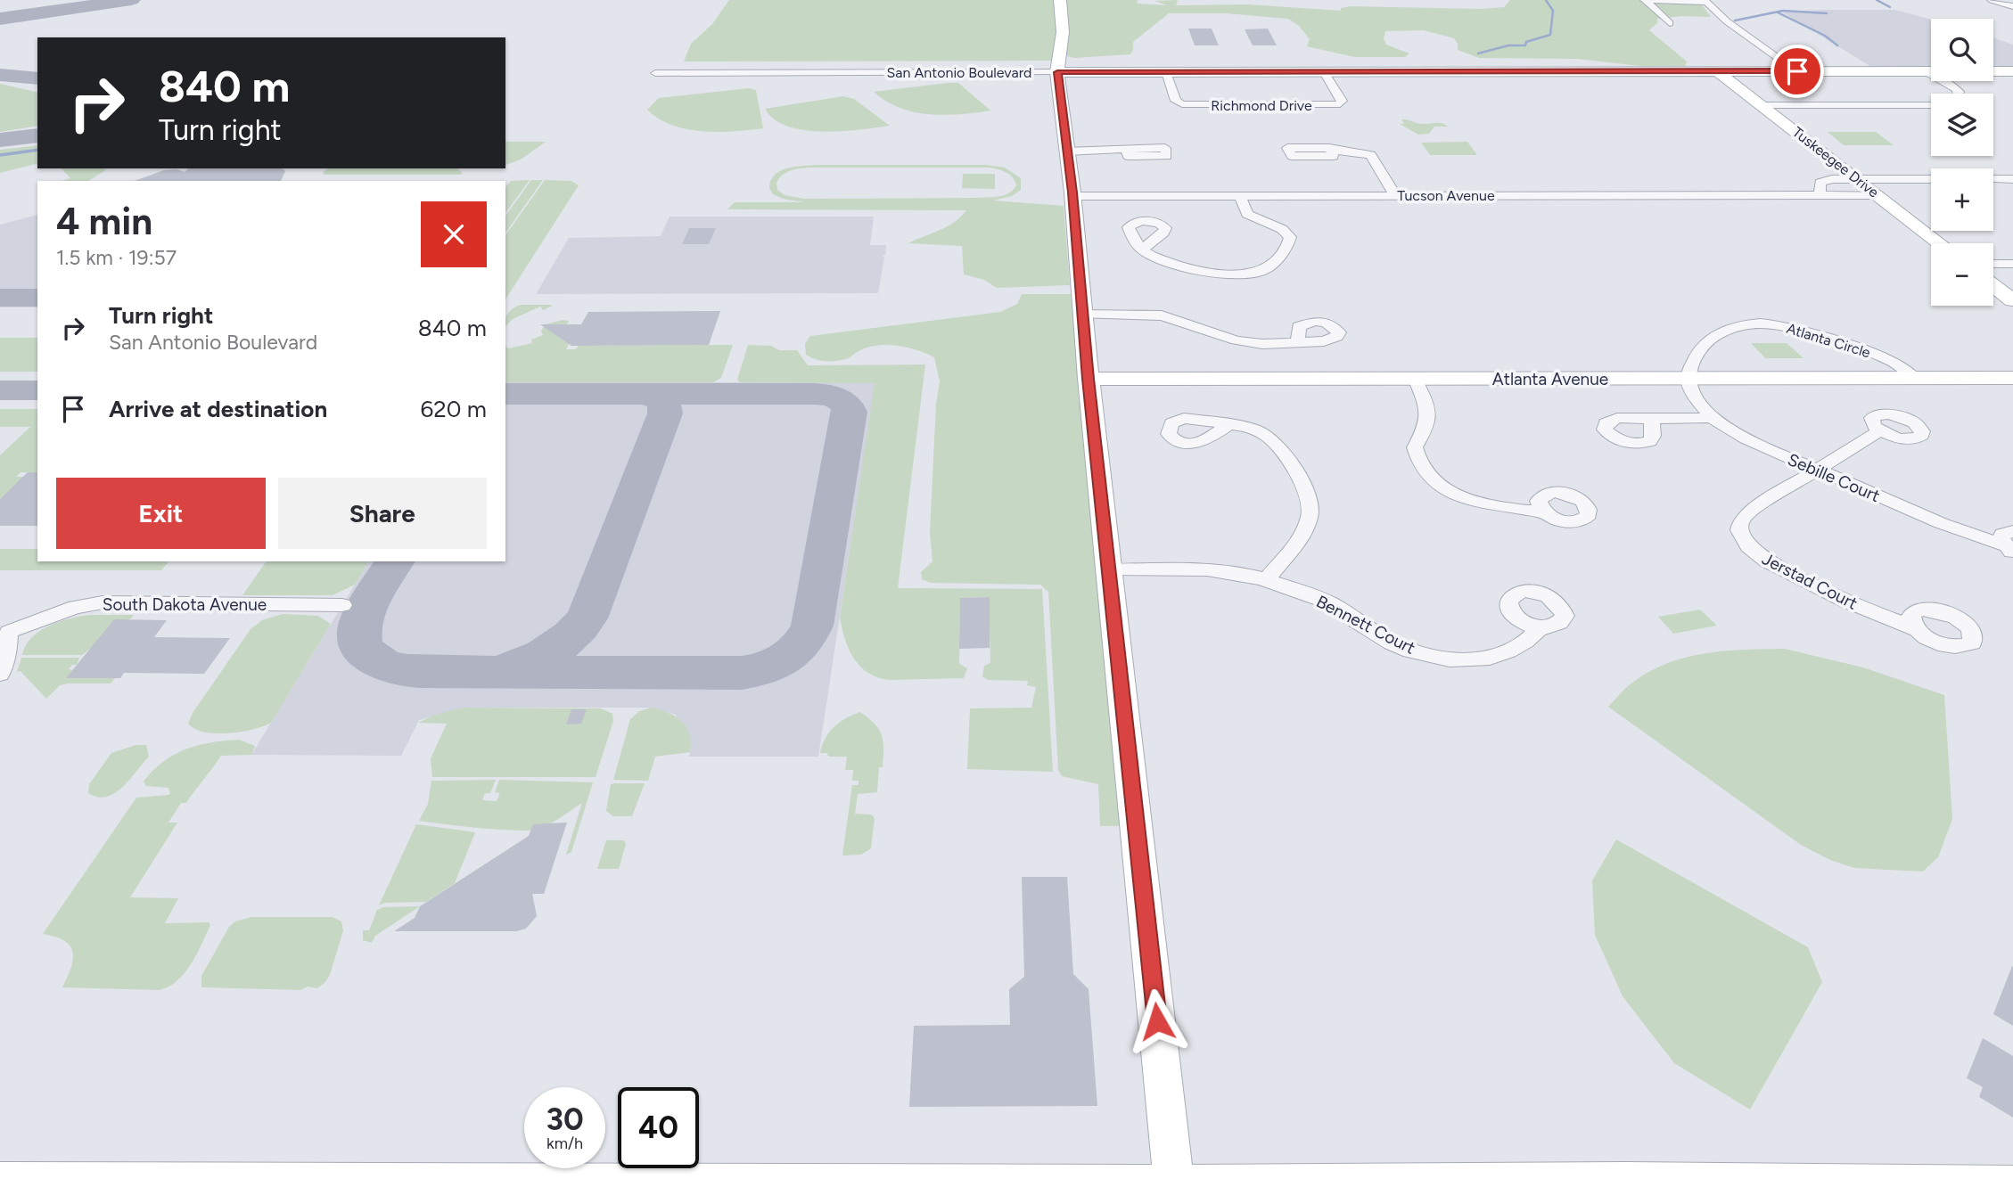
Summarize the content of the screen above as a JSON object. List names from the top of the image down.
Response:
{
  "streets": {
    "street": [
      "San Antonio Boulevard",
      "Richmond Drive",
      "Tuskeegee Drive",
      "Tucson Avenue",
      "Atlanta Circle",
      "Atlanta Avenue",
      "Sebille Court",
      "Jerstad Court",
      "South Dakota Avenue",
      "Bennett Court"
    ]
  },
  "crossings": [
    ["San Antonio Boulevard", "Richmond Drive"],
    ["San Antonio Boulevard", "Tuskeegee Drive"],
    ["Tuskeegee Drive", "Tucson Avenue"],
    ["Atlanta Circle", "Atlanta Avenue"],
    ["Atlanta Circle", "Sebille Court"],
    ["Atlanta Avenue", "Sebille Court"],
    ["Sebille Court", "Jerstad Court"]
  ],
  "page": {
    "map_buttons": ["+", "−"],
    "turn": ["840 m", "Turn right"],
    "heading": ["4 min", "1.5 km · 19:57"],
    "list": [
      {
        "name": "Turn right",
        "note": "San Antonio Boulevard",
        "value": "840 m"
      },
      {
        "name": "Arrive at destination",
        "value": "620 m"
      }
    ],
    "buttons": ["Exit", "Share"],
    "speed": "30 km/h",
    "limit": "40"
  }
}
